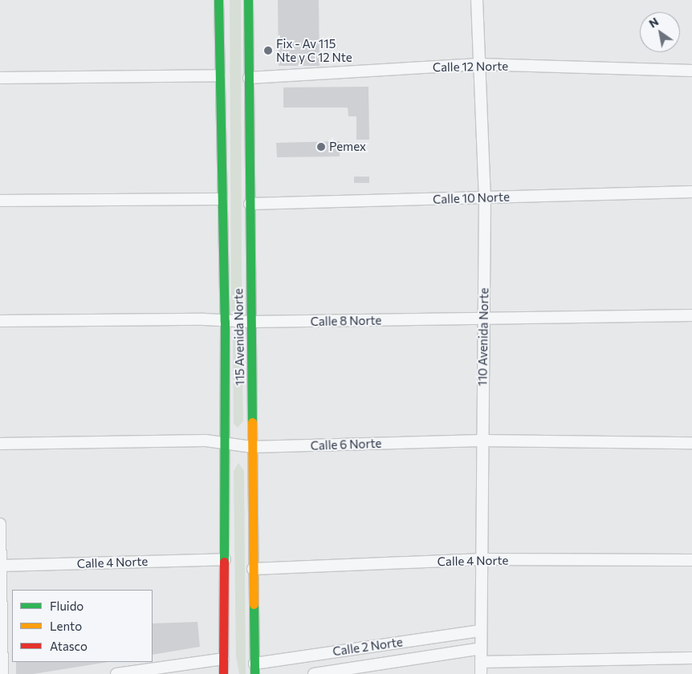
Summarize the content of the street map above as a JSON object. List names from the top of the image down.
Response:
{
  "streets": {
    "main road": ["115 Avenida Norte"],
    "street": [
      "Calle 12 Norte",
      "Calle 10 Norte",
      "Calle 8 Norte",
      "110 Avenida Norte",
      "Calle 6 Norte",
      "Calle 4 Norte",
      "Calle 2 Norte"
    ]
  },
  "crossings": [
    ["Calle 12 Norte", "115 Avenida Norte"],
    ["Calle 12 Norte", "110 Avenida Norte"],
    ["Calle 10 Norte", "115 Avenida Norte"],
    ["Calle 10 Norte", "110 Avenida Norte"],
    ["Calle 8 Norte", "115 Avenida Norte"],
    ["Calle 8 Norte", "110 Avenida Norte"],
    ["115 Avenida Norte", "Calle 6 Norte"],
    ["115 Avenida Norte", "Calle 4 Norte"],
    ["115 Avenida Norte", "Calle 2 Norte"],
    ["110 Avenida Norte", "Calle 6 Norte"],
    ["110 Avenida Norte", "Calle 4 Norte"],
    ["110 Avenida Norte", "Calle 2 Norte"]
  ],
  "places": ["Fix - Av 115 Nte y C 12 Nte", "Pemex"],
  "legend": ["Fluido", "Lento", "Atasco"],
  "north": "top left"
}
